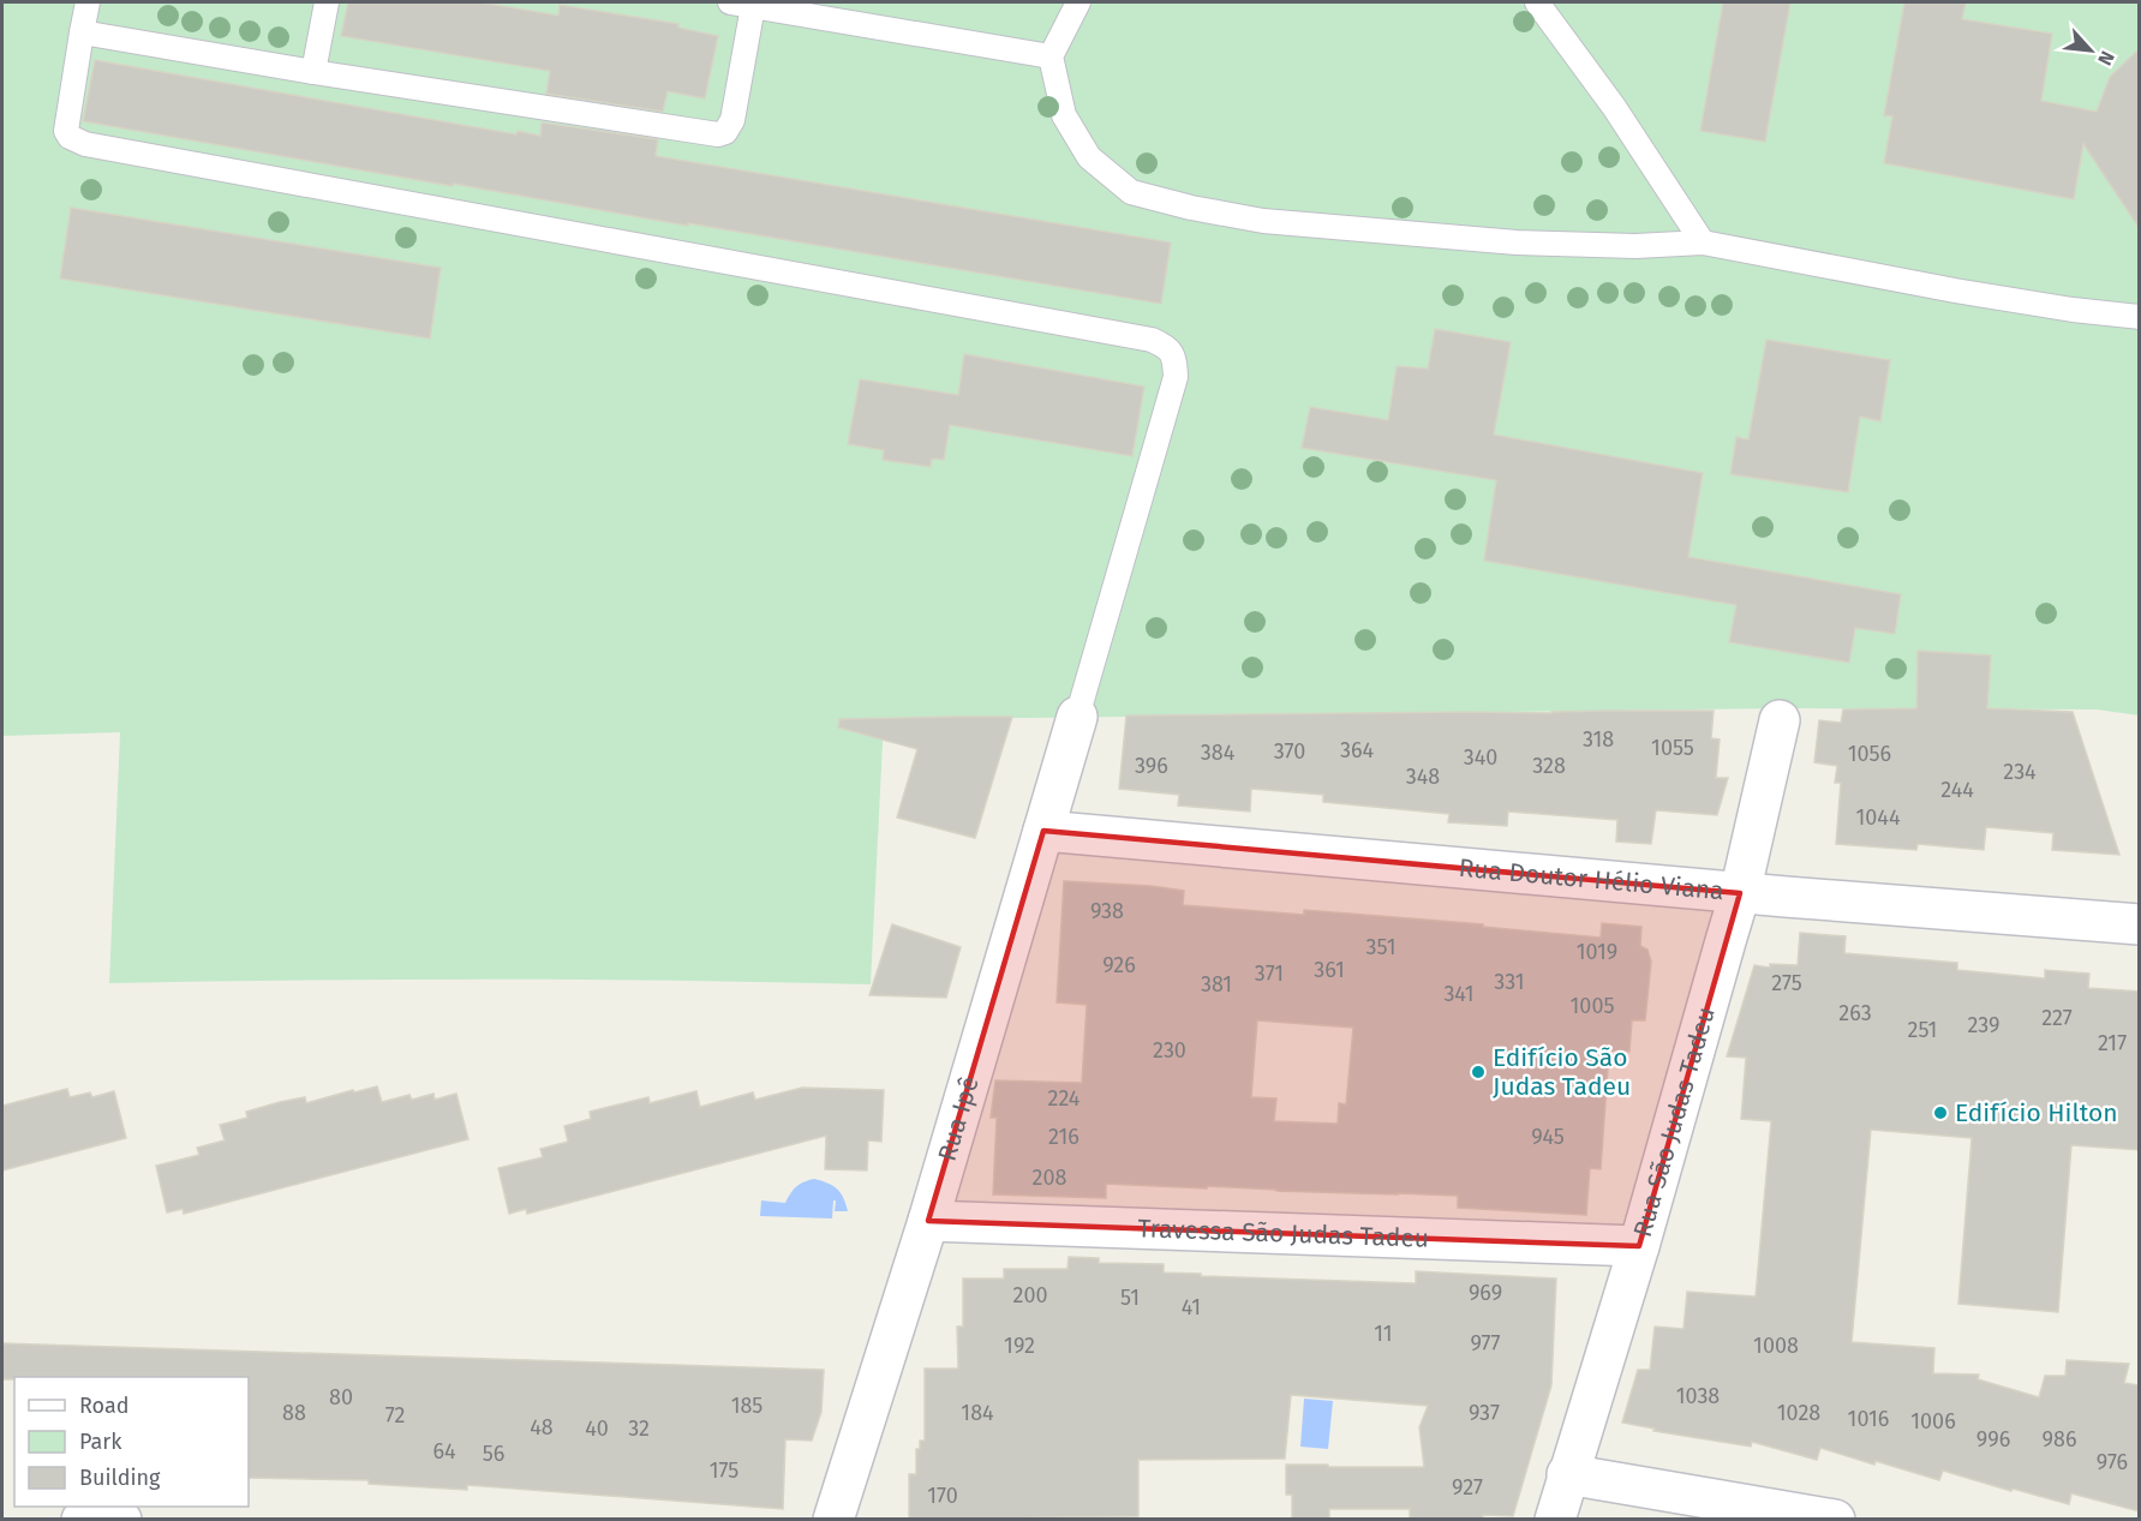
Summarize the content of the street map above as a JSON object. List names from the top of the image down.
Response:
{
  "streets": {
    "street": [
      "Rua Doutor Hélio Viana",
      "Rua Ipê",
      "Rua São Judas Tadeu",
      "Travessa São Judas Tadeu"
    ]
  },
  "crossings": [
    ["Rua Doutor Hélio Viana", "Rua Ipê"],
    ["Rua Doutor Hélio Viana", "Rua São Judas Tadeu"],
    ["Rua Ipê", "Travessa São Judas Tadeu"],
    ["Rua São Judas Tadeu", "Travessa São Judas Tadeu"]
  ],
  "places": ["Edifício São Judas Tadeu", "Edifício Hilton"],
  "house_numbers": [
    "318",
    "1055",
    "364",
    "370",
    "384",
    "1056",
    "340",
    "396",
    "328",
    "234",
    "348",
    "244",
    "1044",
    "938",
    "351",
    "1019",
    "926",
    "361",
    "371",
    "331",
    "275",
    "381",
    "341",
    "1005",
    "263",
    "227",
    "239",
    "251",
    "217",
    "230",
    "224",
    "216",
    "945",
    "208",
    "969",
    "200",
    "51",
    "41",
    "11",
    "977",
    "192",
    "1008",
    "1038",
    "80",
    "185",
    "88",
    "184",
    "937",
    "1028",
    "72",
    "1016",
    "1006",
    "48",
    "40",
    "32",
    "996",
    "986",
    "64",
    "56",
    "976",
    "175",
    "927",
    "170"
  ],
  "legend": ["Road", "Park", "Building"],
  "north": "bottom right"
}
